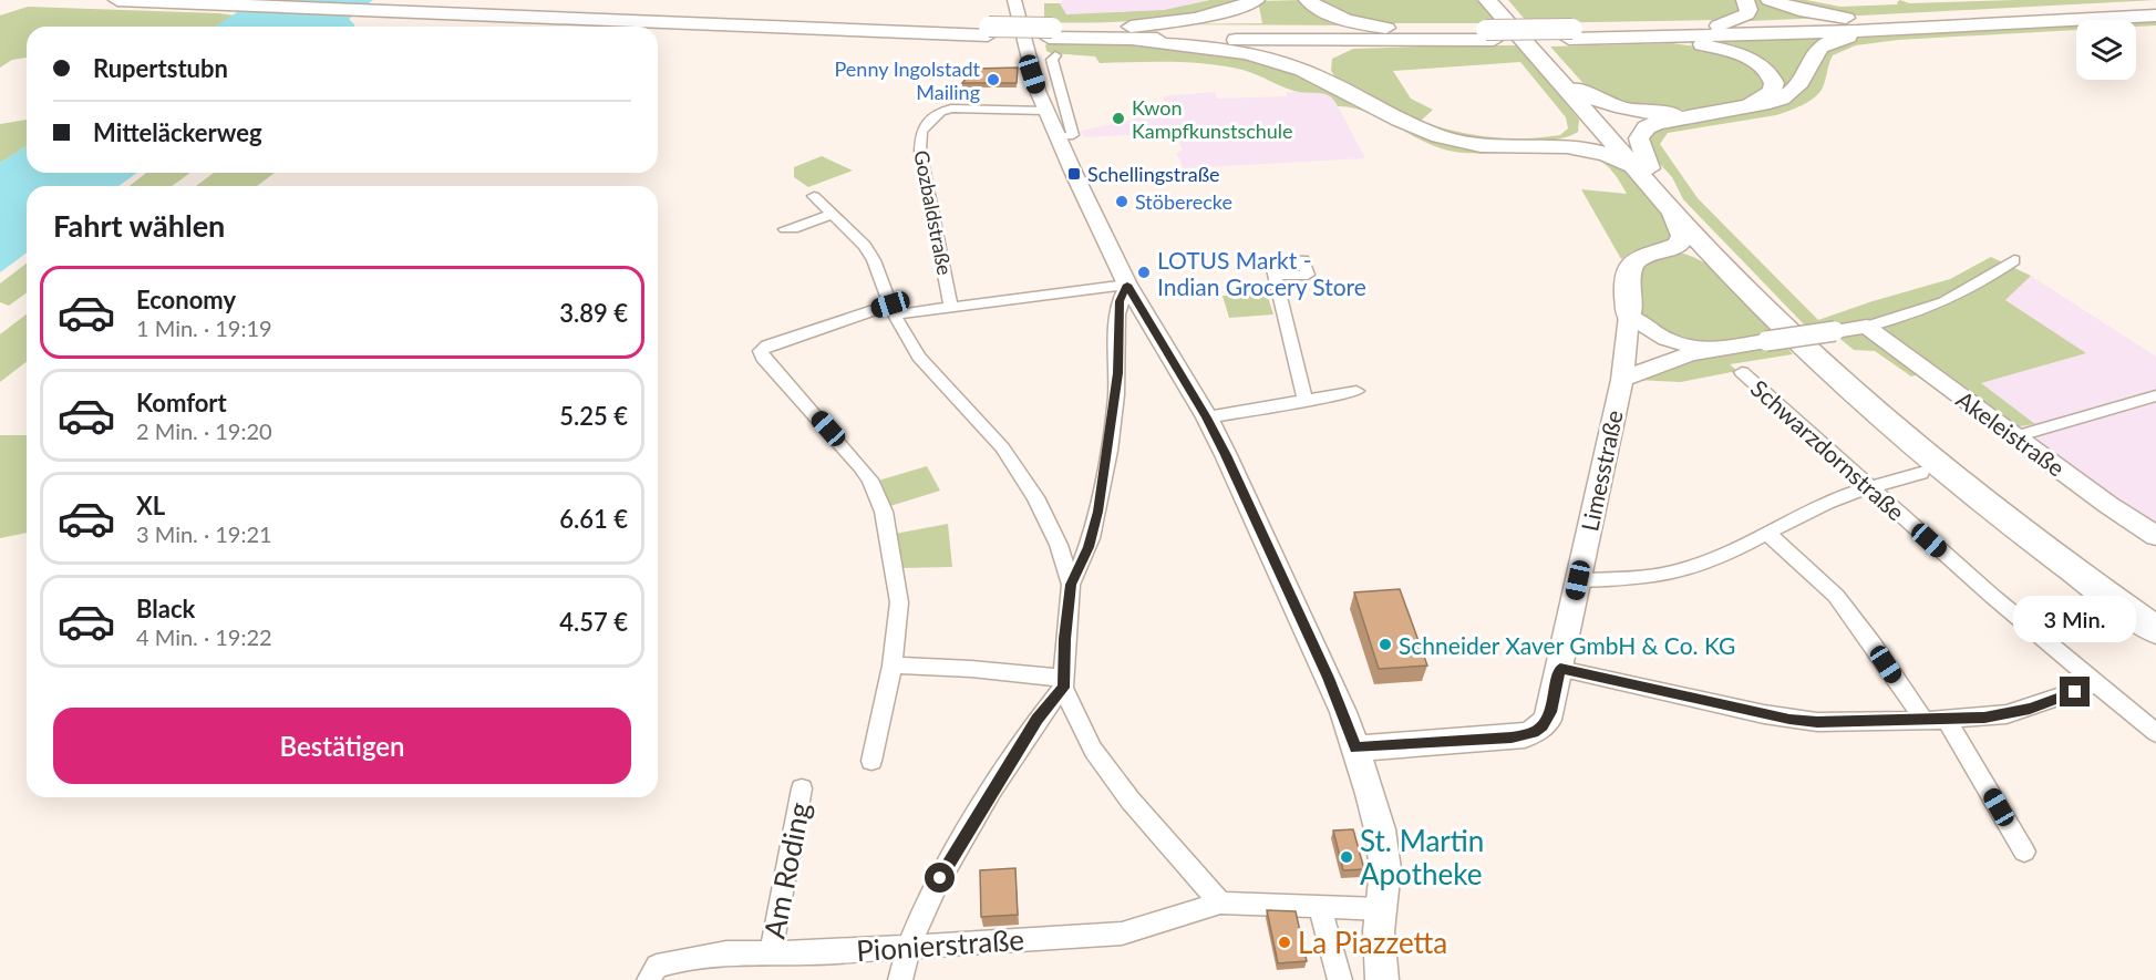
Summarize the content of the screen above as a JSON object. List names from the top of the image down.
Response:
{
  "streets": {
    "street": [
      "Gozbaldstraße",
      "Akeleistraße",
      "Schwarzdornstraße",
      "Limesstraße",
      "Am Roding",
      "Pionierstraße"
    ]
  },
  "crossings": [
    ["Akeleistraße", "Limesstraße"],
    ["Am Roding", "Pionierstraße"]
  ],
  "places": {
    "other": [
      "Penny Ingolstadt Mailing",
      "Kwon Kampfkunstschule",
      "Stöberecke",
      "LOTUS Markt - Indian Grocery Store",
      "Schneider Xaver GmbH & Co. KG",
      "St. Martin Apotheke",
      "La Piazzetta"
    ],
    "transit": ["Schellingstraße"]
  },
  "page": {
    "banner": ["Rupertstubn", "Mitteläckerweg"],
    "heading": "Fahrt wählen",
    "list": [
      {
        "name": "Economy",
        "note": "1 Min. · 19:19",
        "value": "3.89 €"
      },
      {
        "name": "Komfort",
        "note": "2 Min. · 19:20",
        "value": "5.25 €"
      },
      {
        "name": "XL",
        "note": "3 Min. · 19:21",
        "value": "6.61 €"
      },
      {
        "name": "Black",
        "note": "4 Min. · 19:22",
        "value": "4.57 €"
      }
    ],
    "bubble": "3 Min.",
    "buttons": "Bestätigen"
  }
}
